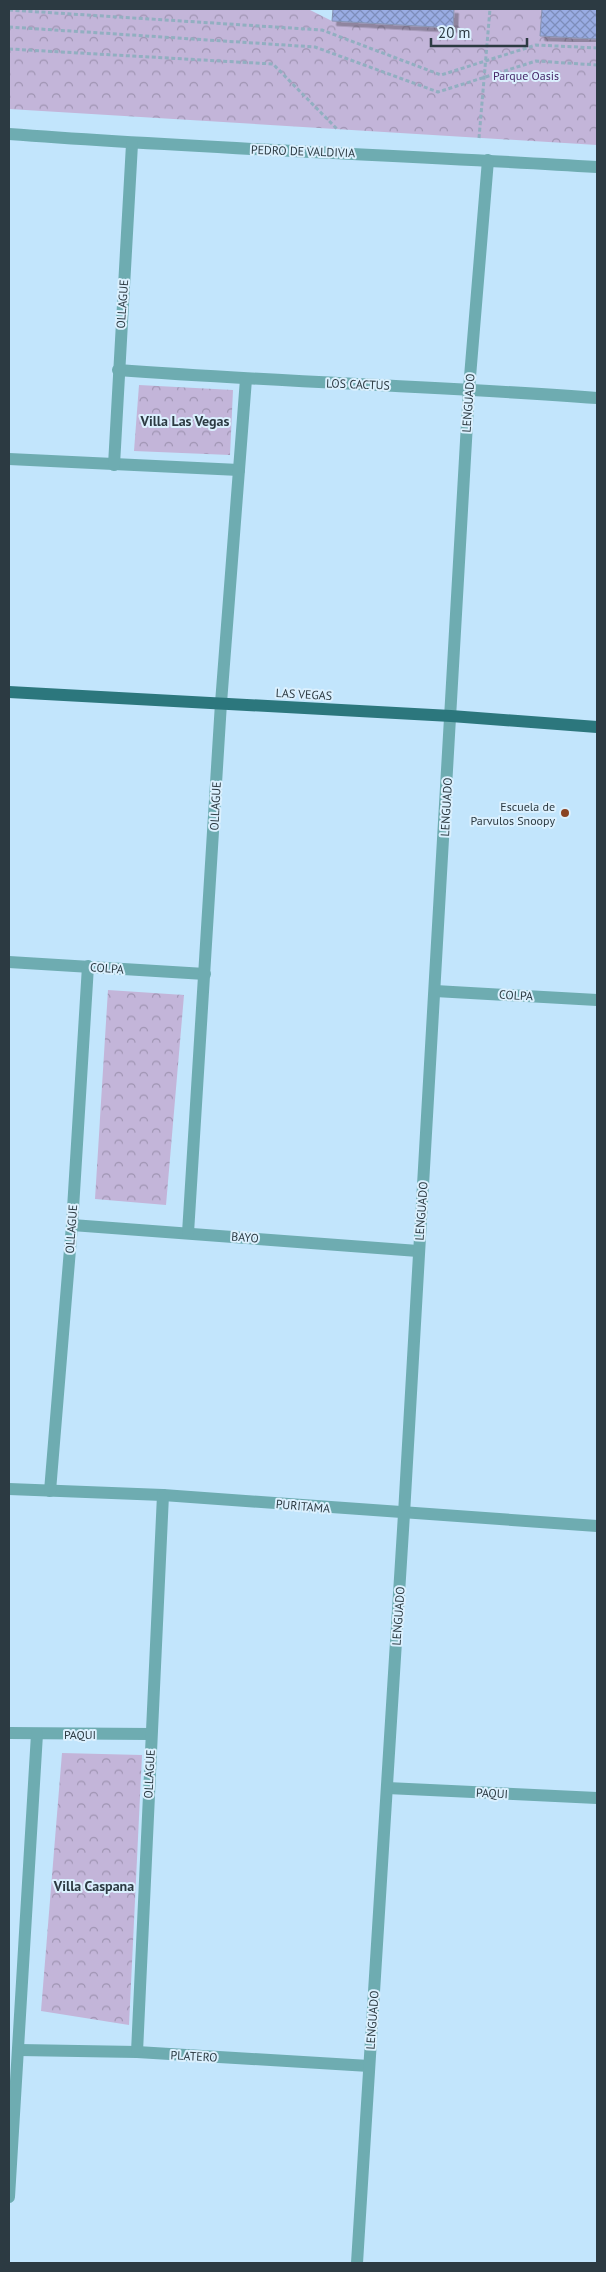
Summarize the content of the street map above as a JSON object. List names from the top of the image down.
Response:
{
  "streets": {
    "main road": ["LAS VEGAS"],
    "street": [
      "PEDRO DE VALDIVIA",
      "OLLAGUE",
      "LOS CACTUS",
      "LENGUADO",
      "COLPA",
      "BAYO",
      "PURITAMA",
      "PAQUI",
      "PLATERO"
    ]
  },
  "crossings": [
    ["PEDRO DE VALDIVIA", "OLLAGUE"],
    ["PEDRO DE VALDIVIA", "LENGUADO"],
    ["OLLAGUE", "LOS CACTUS"],
    ["OLLAGUE", "LAS VEGAS"],
    ["OLLAGUE", "COLPA"],
    ["OLLAGUE", "BAYO"],
    ["OLLAGUE", "PURITAMA"],
    ["OLLAGUE", "PAQUI"],
    ["OLLAGUE", "PLATERO"],
    ["LOS CACTUS", "LENGUADO"],
    ["LENGUADO", "LAS VEGAS"],
    ["LENGUADO", "COLPA"],
    ["LENGUADO", "BAYO"],
    ["LENGUADO", "PURITAMA"],
    ["LENGUADO", "PAQUI"],
    ["LENGUADO", "PLATERO"]
  ],
  "districts": ["Villa Las Vegas", "Villa Caspana"],
  "parks": ["Parque Oasis"],
  "places": ["Escuela de Parvulos Snoopy"],
  "scale_bar": "20 m"
}
